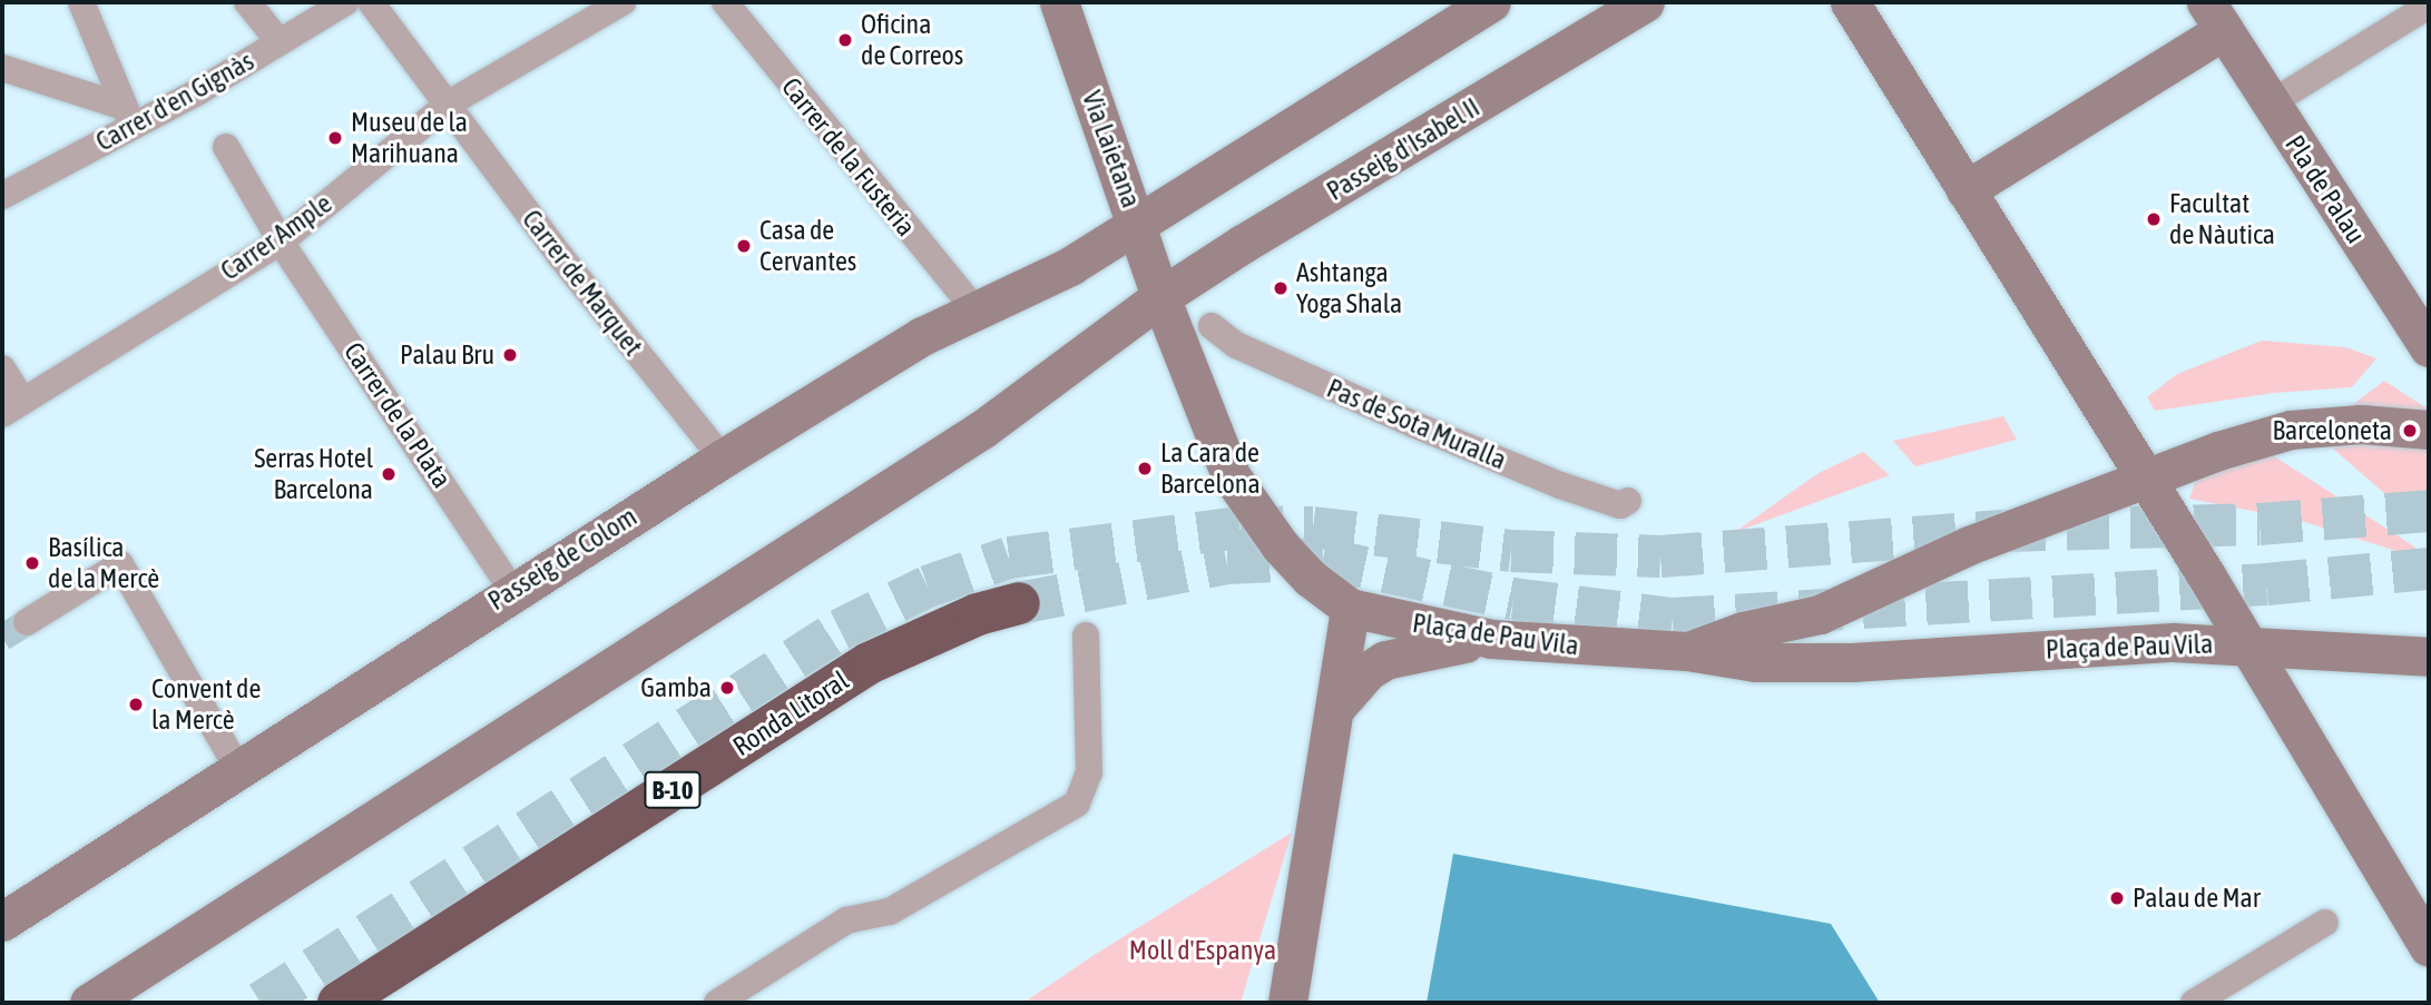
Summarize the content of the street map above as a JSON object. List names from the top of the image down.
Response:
{
  "streets": {
    "highway": ["Ronda Litoral", "B-10"],
    "main road": [
      "Via Laietana",
      "Passeig d'Isabel II",
      "Pla de Palau",
      "Passeig de Colom",
      "Plaça de Pau Vila"
    ],
    "street": [
      "Carrer d'en Gignàs",
      "Carrer de la Fusteria",
      "Carrer Ample",
      "Carrer de Marquet",
      "Carrer de la Plata",
      "Pas de Sota Muralla"
    ]
  },
  "crossings": [
    ["Via Laietana", "Passeig d'Isabel II"],
    ["Via Laietana", "Passeig de Colom"],
    ["Via Laietana", "Plaça de Pau Vila"],
    ["Passeig d'Isabel II", "Plaça de Pau Vila"],
    ["Carrer de la Fusteria", "Passeig de Colom"],
    ["Carrer Ample", "Carrer de Marquet"],
    ["Carrer Ample", "Carrer de la Plata"],
    ["Carrer de Marquet", "Passeig de Colom"],
    ["Carrer de la Plata", "Passeig de Colom"]
  ],
  "parks": ["Moll d'Espanya"],
  "places": [
    "Oficina de Correos",
    "Museu de la Marihuana",
    "Facultat de Nàutica",
    "Casa de Cervantes",
    "Ashtanga Yoga Shala",
    "Palau Bru",
    "Barceloneta",
    "La Cara de Barcelona",
    "Serras Hotel Barcelona",
    "Basílica de la Mercè",
    "Gamba",
    "Convent de la Mercè",
    "Palau de Mar"
  ]
}
